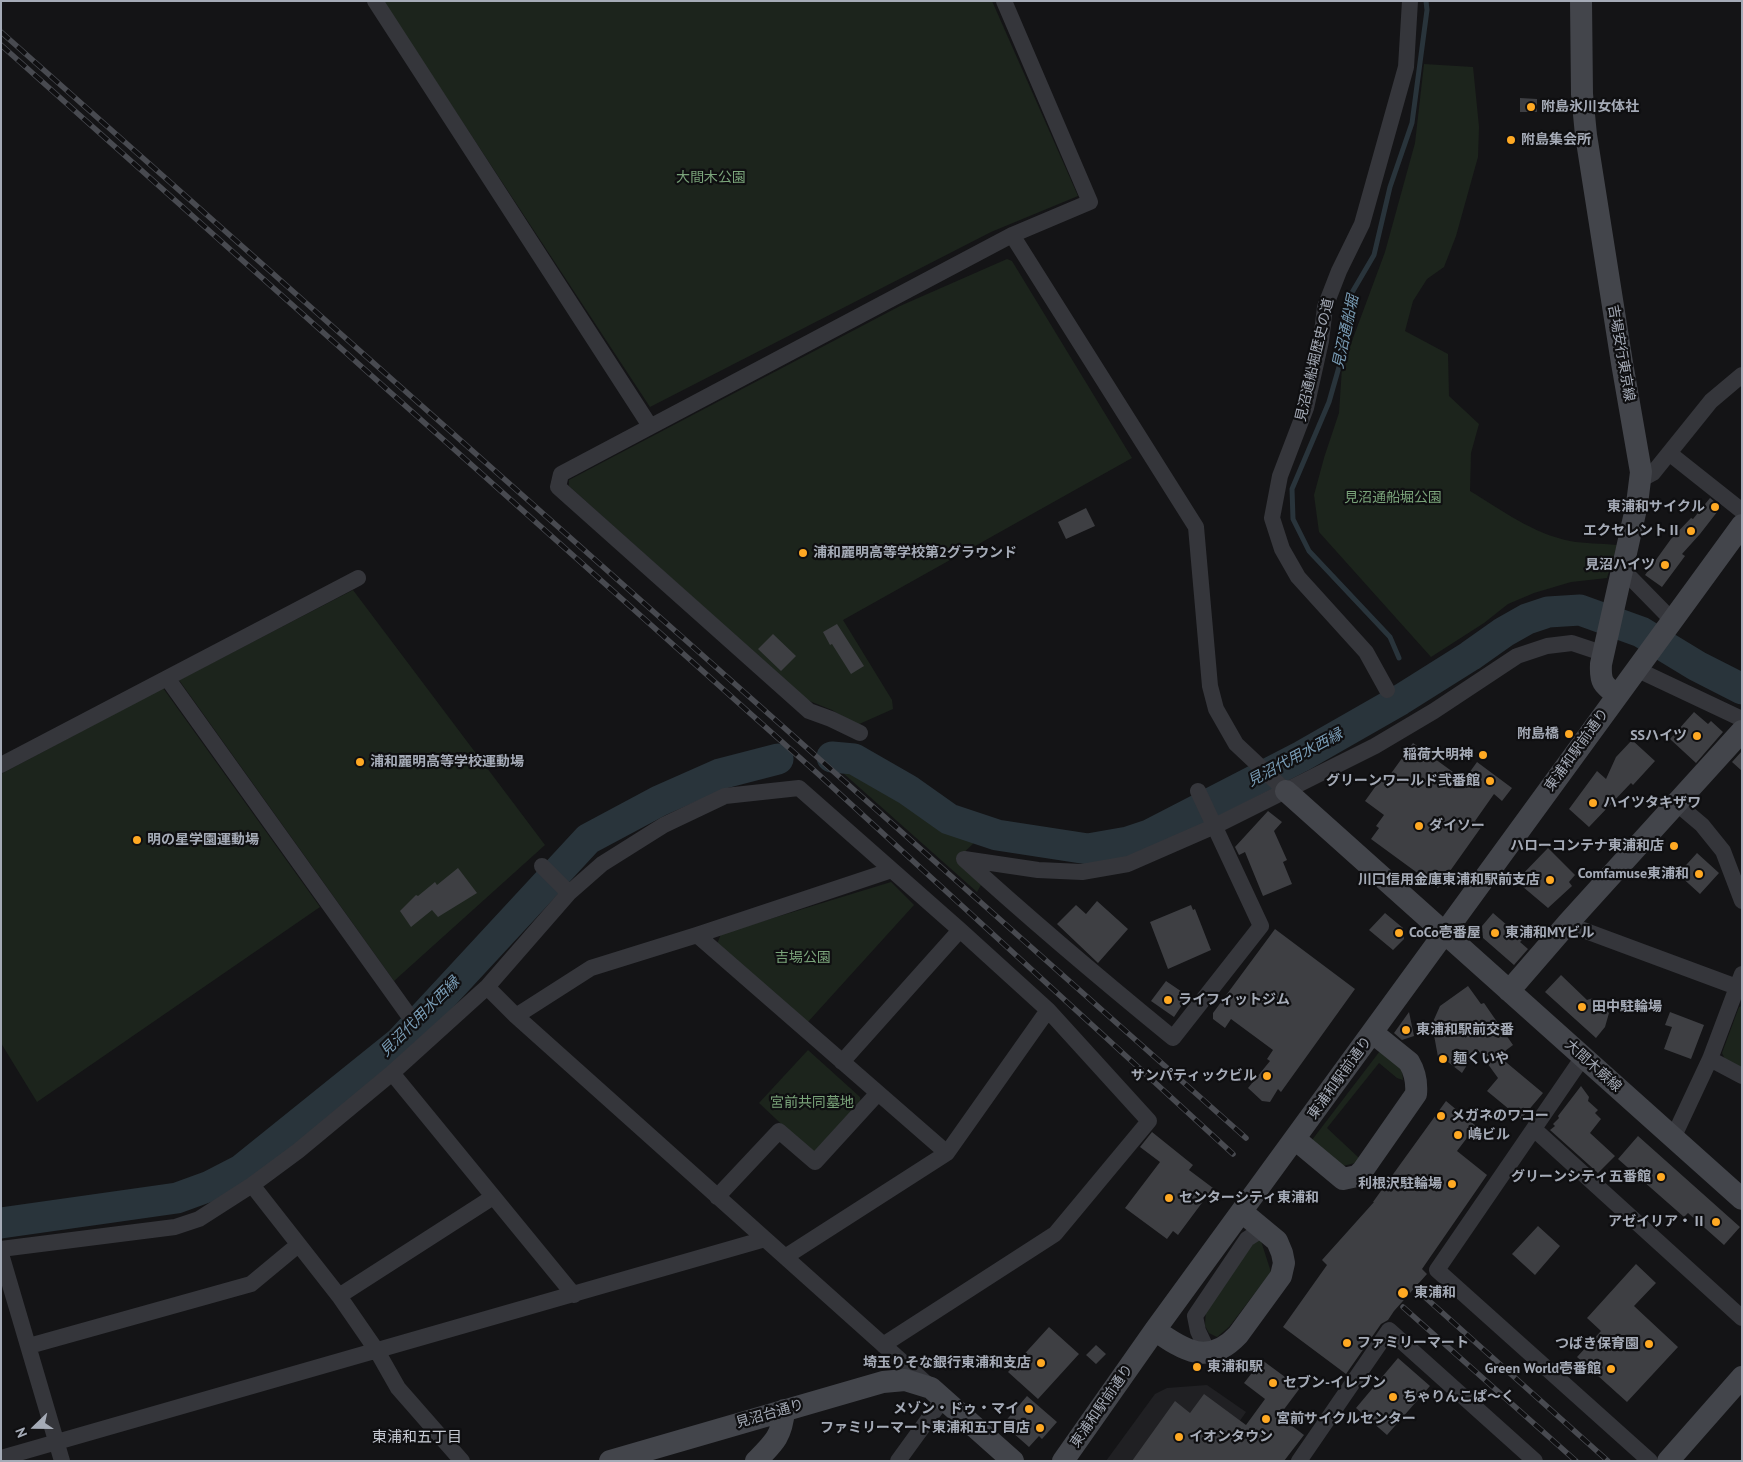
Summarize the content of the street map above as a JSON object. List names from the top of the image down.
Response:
{
  "streets": {
    "main road": [
      "吉場安行東京線",
      "東浦和駅前通り",
      "大間木蕨線",
      "見沼台通り"
    ],
    "street": ["見沼通船堀歴史の道"]
  },
  "crossings": [
    ["吉場安行東京線", "東浦和駅前通り"],
    ["東浦和駅前通り", "大間木蕨線"]
  ],
  "districts": ["東浦和五丁目"],
  "water": ["見沼通船堀", "見沼代用水西縁"],
  "parks": [
    "大間木公園",
    "見沼通船堀公園",
    "吉場公園",
    "宮前共同墓地"
  ],
  "places": [
    "附島氷川女体社",
    "附島集会所",
    "東浦和サイクル",
    "エクセレントⅡ",
    "浦和麗明高等学校第2グラウンド",
    "見沼ハイツ",
    "附島橋",
    "SSハイツ",
    "稲荷大明神",
    "浦和麗明高等学校運動場",
    "グリーンワールド弐番館",
    "ハイツタキザワ",
    "ダイソー",
    "明の星学園運動場",
    "ハローコンテナ東浦和店",
    "Comfamuse東浦和",
    "川口信用金庫東浦和駅前支店",
    "CoCo壱番屋",
    "東浦和MYビル",
    "ライフィットジム",
    "田中駐輪場",
    "東浦和駅前交番",
    "麺くいや",
    "サンパティックビル",
    "メガネのワコー",
    "嶋ビル",
    "グリーンシティ五番館",
    "利根沢駐輪場",
    "センターシティ東浦和",
    "アゼイリア・Ⅱ",
    "東浦和",
    "ファミリーマート",
    "つばき保育園",
    "埼玉りそな銀行東浦和支店",
    "東浦和駅",
    "Green World壱番館",
    "セブン-イレブン",
    "ちゃりんこぱ～く",
    "メゾン・ドゥ・マイ",
    "宮前サイクルセンター",
    "ファミリーマート東浦和五丁目店",
    "イオンタウン"
  ],
  "north": "left"
}
